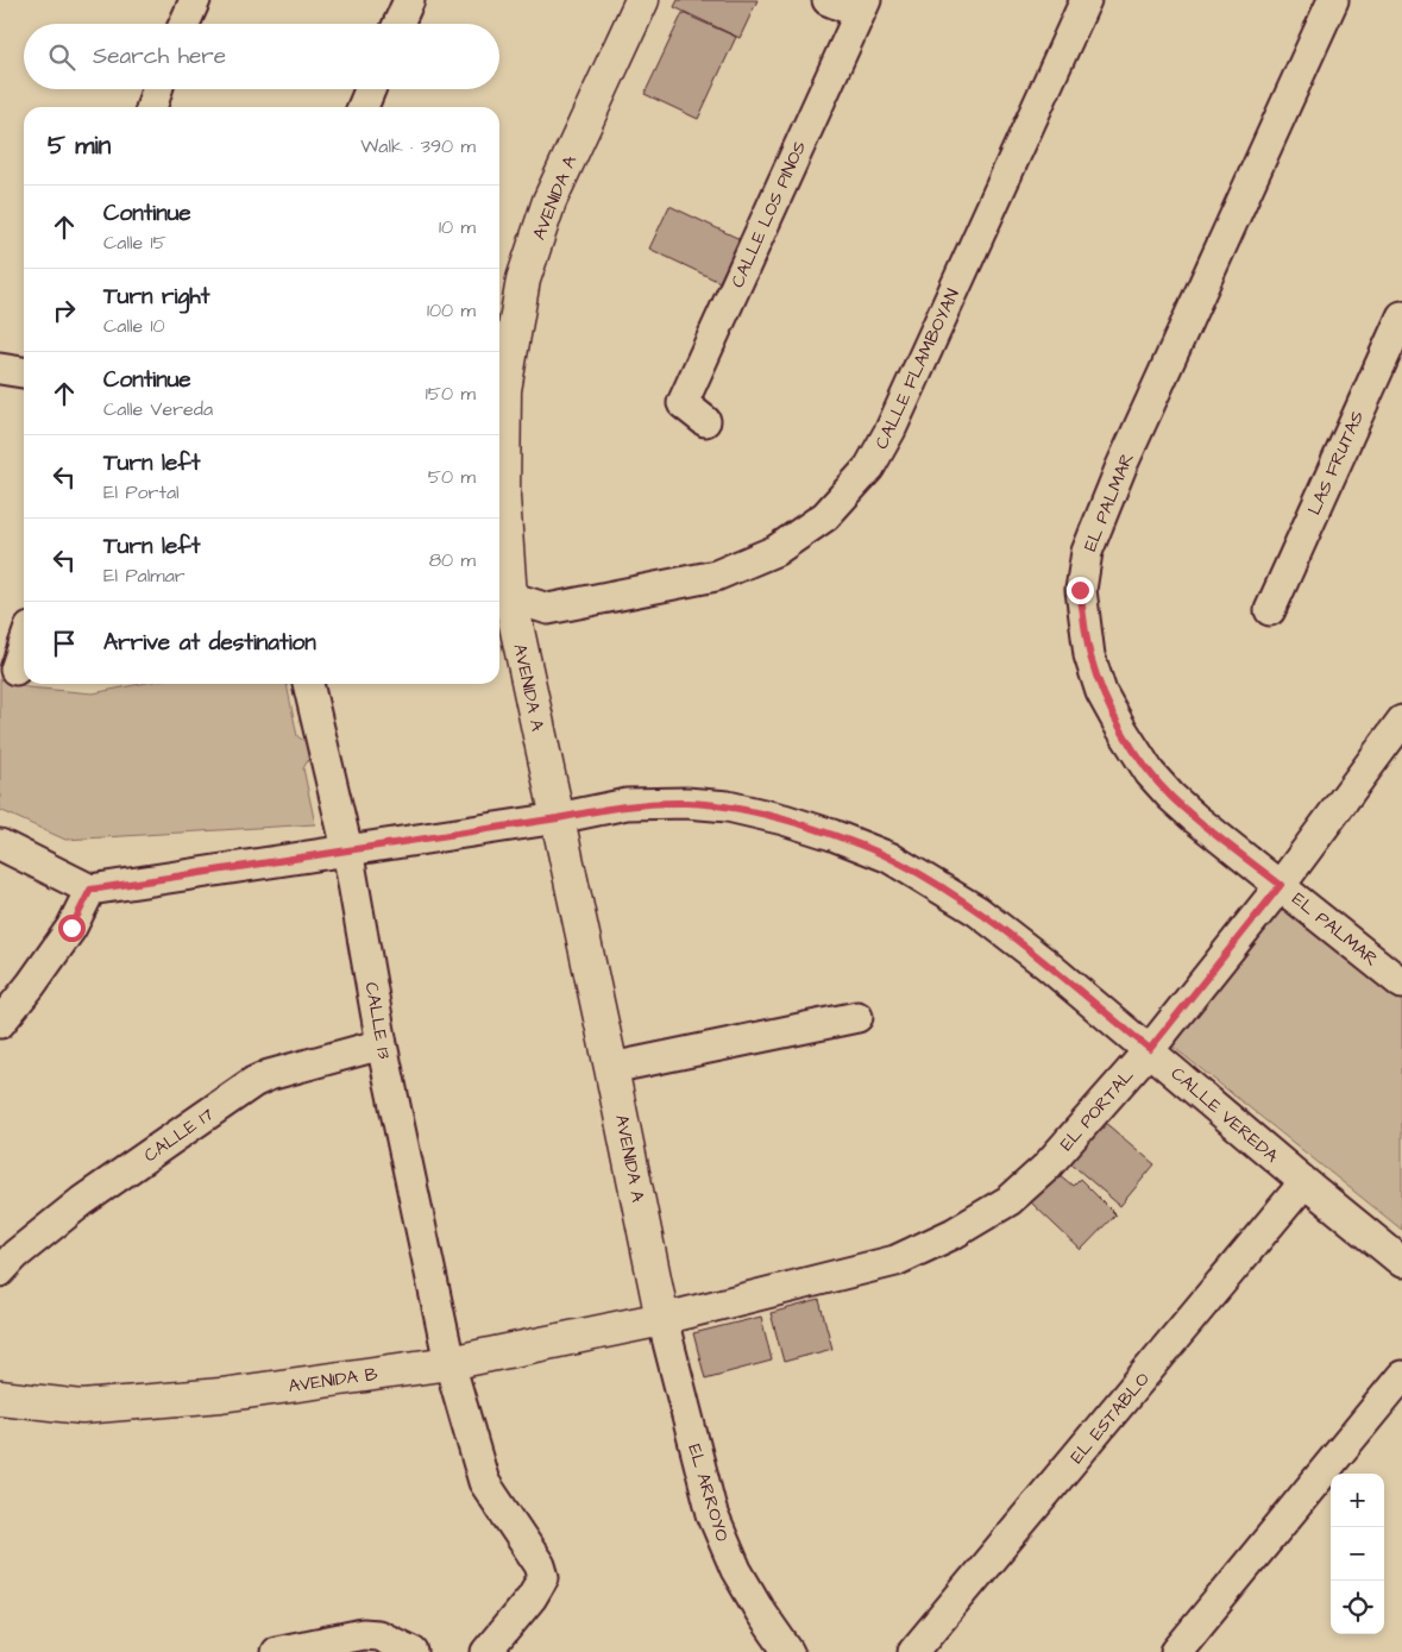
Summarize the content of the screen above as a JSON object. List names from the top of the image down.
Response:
{
  "streets": {
    "main road": ["AVENIDA A", "AVENIDA B"],
    "street": [
      "CALLE LOS PINOS",
      "CALLE FLAMBOYAN",
      "LAS FRUTAS",
      "EL PALMAR",
      "CALLE 13",
      "EL PORTAL",
      "CALLE VEREDA",
      "CALLE 17",
      "EL ESTABLO",
      "EL ARROYO"
    ]
  },
  "crossings": [
    ["AVENIDA A", "CALLE FLAMBOYAN"],
    ["AVENIDA A", "EL PORTAL"],
    ["AVENIDA A", "CALLE VEREDA"],
    ["AVENIDA A", "AVENIDA B"],
    ["AVENIDA A", "EL ARROYO"],
    ["EL PALMAR", "EL PORTAL"],
    ["CALLE 13", "CALLE VEREDA"],
    ["CALLE 13", "CALLE 17"],
    ["CALLE 13", "AVENIDA B"],
    ["EL PORTAL", "CALLE VEREDA"],
    ["EL PORTAL", "AVENIDA B"],
    ["EL PORTAL", "EL ARROYO"],
    ["CALLE VEREDA", "EL ESTABLO"],
    ["AVENIDA B", "EL ARROYO"]
  ],
  "page": {
    "search": "Search here",
    "heading": ["5 min", "Walk · 390 m"],
    "list": [
      ["Continue", "Calle 15", "10 m"],
      ["Turn right", "Calle 10", "100 m"],
      ["Continue", "Calle Vereda", "150 m"],
      ["Turn left", "El Portal", "50 m"],
      ["Turn left", "El Palmar", "80 m"],
      "Arrive at destination"
    ],
    "map_buttons": ["+", "−"]
  }
}
